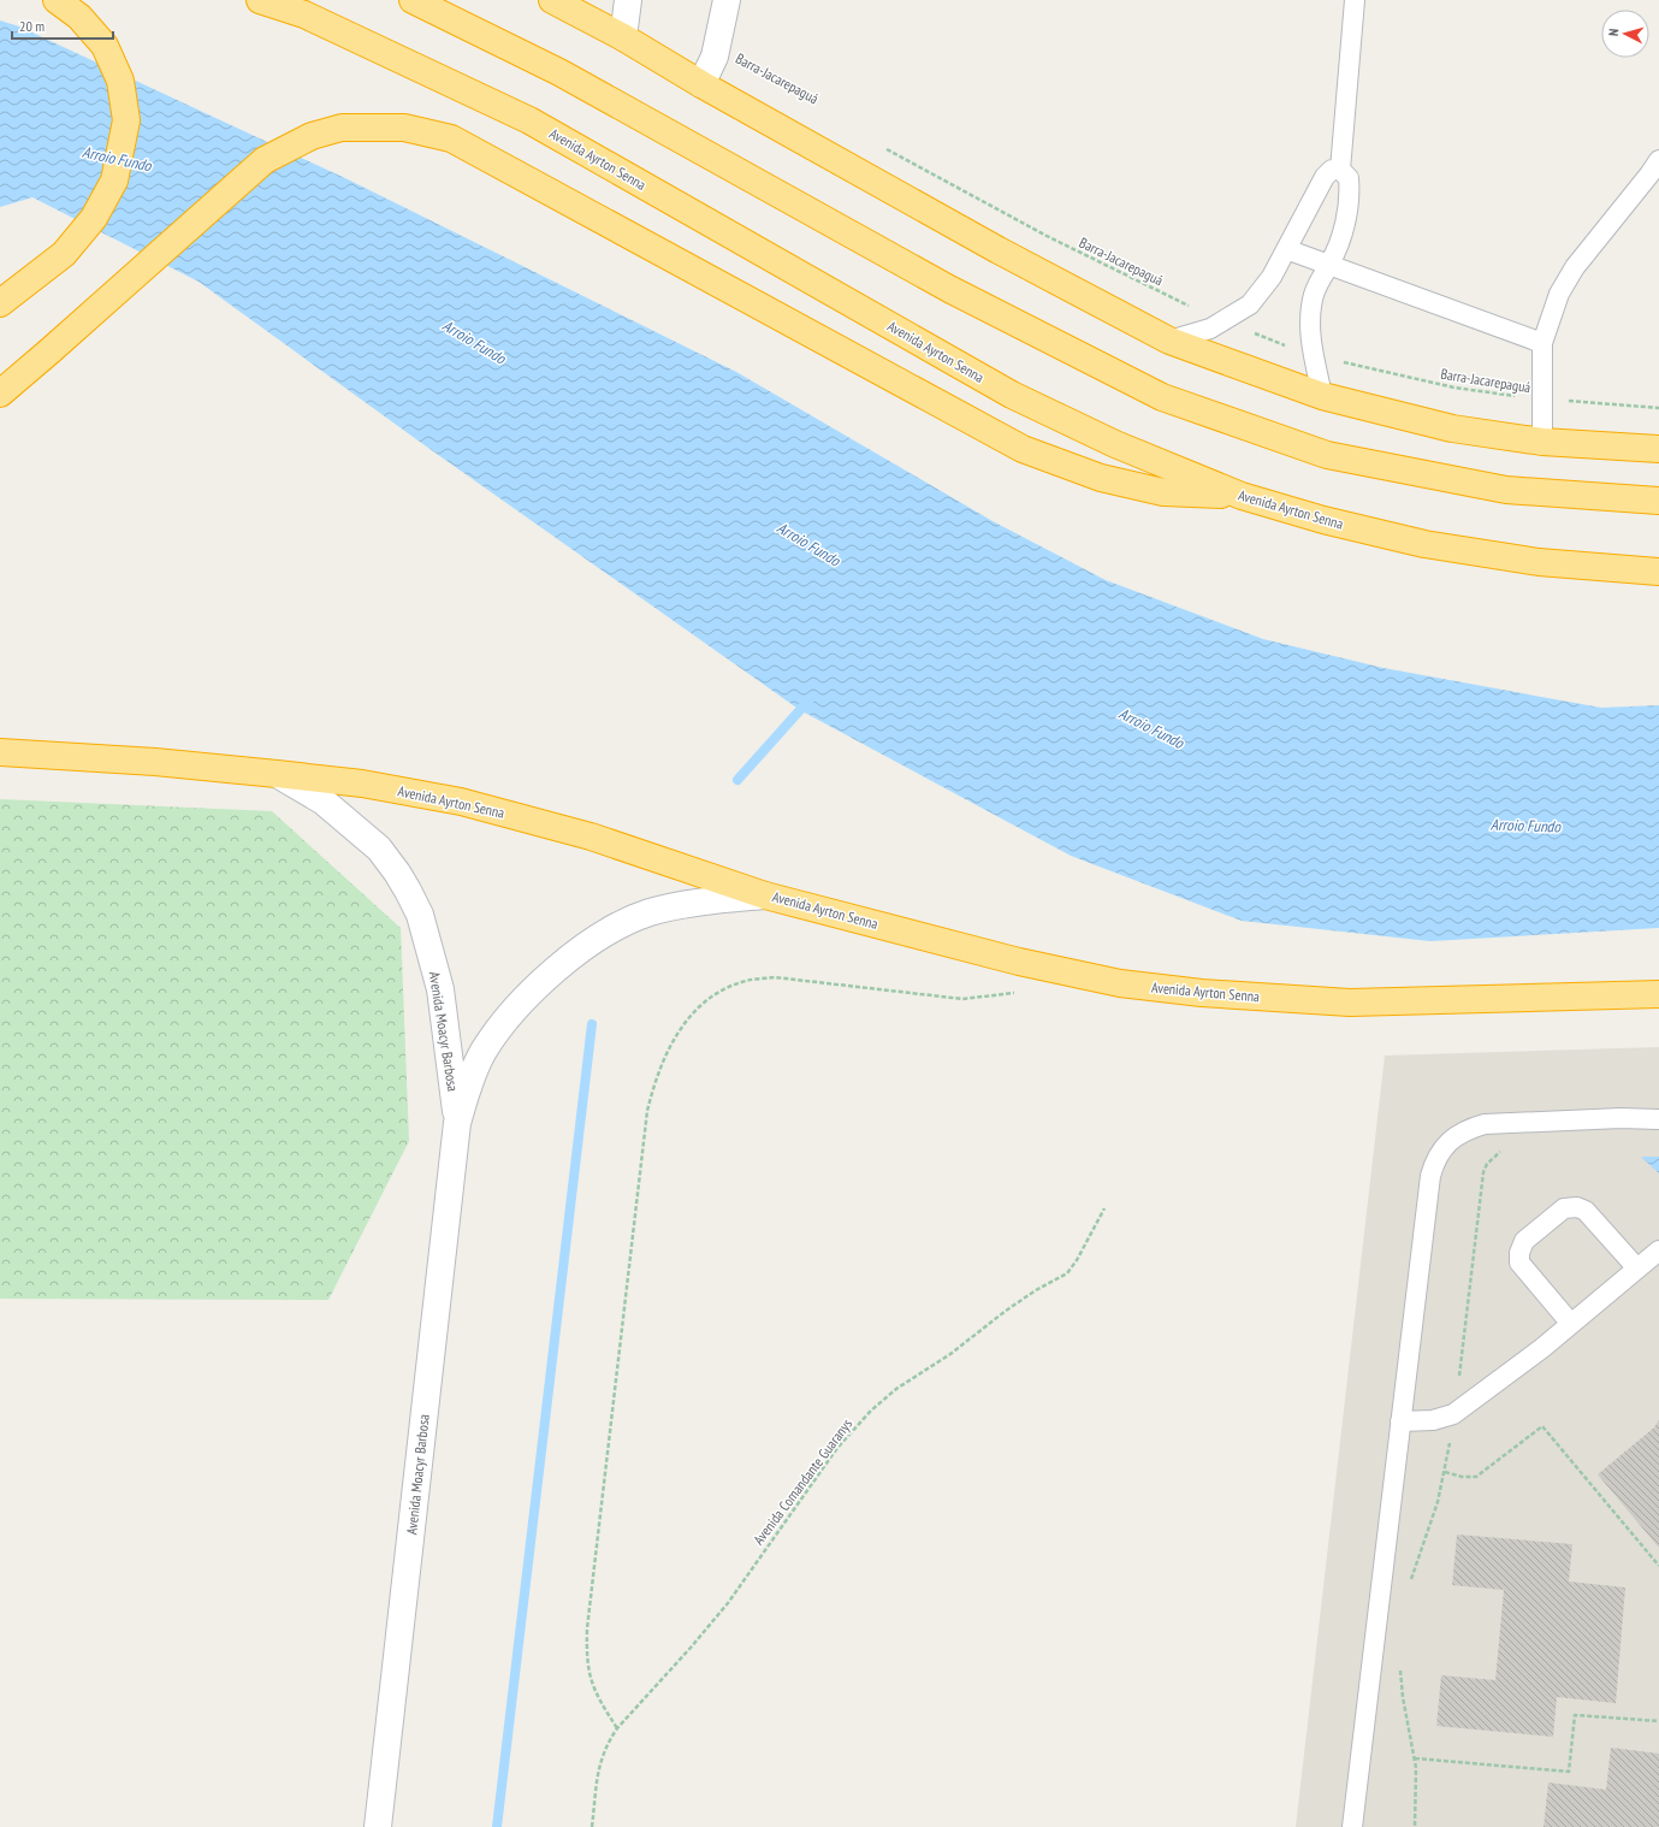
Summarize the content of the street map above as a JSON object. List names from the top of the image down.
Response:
{
  "streets": {
    "highway": ["Avenida Ayrton Senna"],
    "street": ["Avenida Moacyr Barbosa"],
    "path": ["Barra-Jacarepaguá", "Avenida Comandante Guaranys"]
  },
  "crossings": [
    ["Avenida Ayrton Senna", "Avenida Moacyr Barbosa"]
  ],
  "water": ["Arroio Fundo"],
  "scale_bar": "20 m",
  "north": "left"
}
